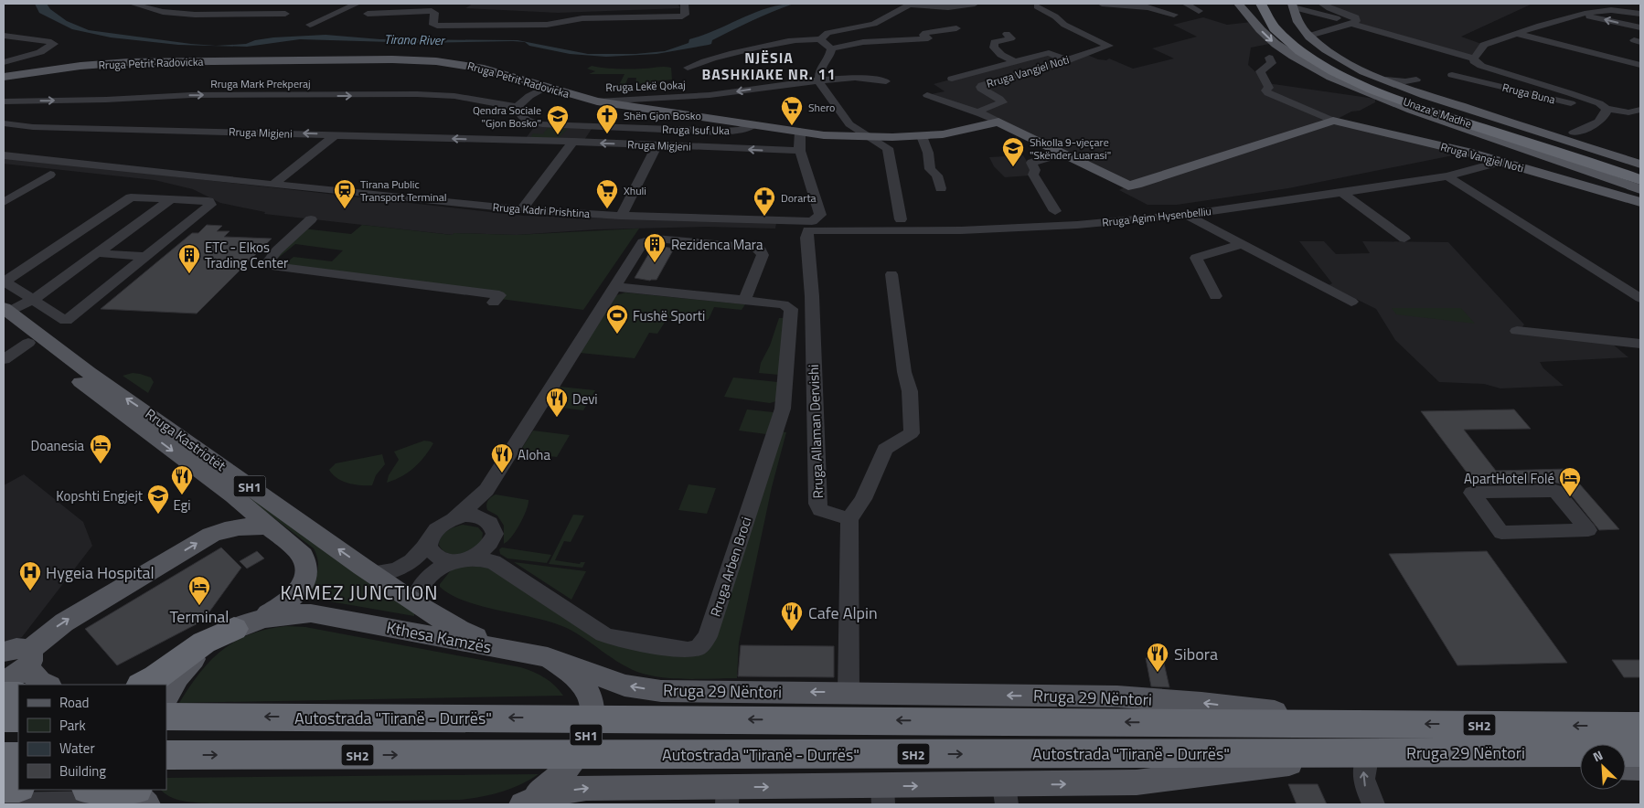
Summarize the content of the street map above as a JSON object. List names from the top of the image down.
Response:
{
  "streets": {
    "highway": [
      "Unaza e Madhe",
      "Rruga 29 Nëntori",
      "Autostrada \"Tiranë - Durrës\"",
      "SH2"
    ],
    "main road": [
      "Rruga Petrit Radovicka",
      "Rruga Vangjel Noti",
      "Rruga Kastriotët",
      "SH1",
      "Kthesa Kamzës"
    ],
    "street": [
      "Rruga Mark Prekperaj",
      "Rruga Lekë Qokaj",
      "Rruga Buna",
      "Rruga Isuf Uka",
      "Rruga Migjeni",
      "Rruga Kadri Prishtina",
      "Rruga Agim Hysenbelliu",
      "Rruga Allaman Dervishi",
      "Rruga Arben Broci"
    ]
  },
  "crossings": [
    ["Rruga Petrit Radovicka", "Rruga Lekë Qokaj"],
    ["Rruga Petrit Radovicka", "Rruga Isuf Uka"],
    ["Rruga Vangjel Noti", "Rruga Agim Hysenbelliu"],
    ["Rruga Migjeni", "Rruga Allaman Dervishi"],
    ["Rruga Kadri Prishtina", "Rruga Agim Hysenbelliu"],
    ["Rruga Kadri Prishtina", "Rruga Allaman Dervishi"],
    ["Rruga Agim Hysenbelliu", "Rruga Allaman Dervishi"],
    ["Rruga Kastriotët", "Rruga Arben Broci"],
    ["Rruga Kastriotët", "Kthesa Kamzës"],
    ["Kthesa Kamzës", "Rruga 29 Nëntori"],
    ["Kthesa Kamzës", "Autostrada \"Tiranë - Durrës\""],
    ["Rruga 29 Nëntori", "Autostrada \"Tiranë - Durrës\""],
    ["Rruga 29 Nëntori", "SH2"]
  ],
  "districts": ["NJËSIA BASHKIAKE NR. 11", "KAMEZ JUNCTION"],
  "water": ["Tirana River"],
  "places": {
    "supermarket": ["Shero", "Xhuli"],
    "church": ["Shën Gjon Bosko"],
    "school or university": ["Qendra Sociale \"Gjon Bosko\"", "Shkolla 9-vjeçare \"Skënder Luarasi\"", "Kopshti Engjejt"],
    "station": ["Tirana Public Transport Terminal"],
    "pharmacy": ["Dorarta"],
    "building": ["Rezidenca Mara", "ETC - Elkos Trading Center"],
    "sports": ["Fushë Sporti"],
    "restaurant": [
      "Devi",
      "Aloha",
      "Egi",
      "Cafe Alpin",
      "Sibora"
    ],
    "hotel": ["Doanesia", "ApartHotel Folé", "Terminal"],
    "hospital": ["Hygeia Hospital"]
  },
  "legend": [
    "Road",
    "Park",
    "Water",
    "Building"
  ],
  "north": "top left"
}
